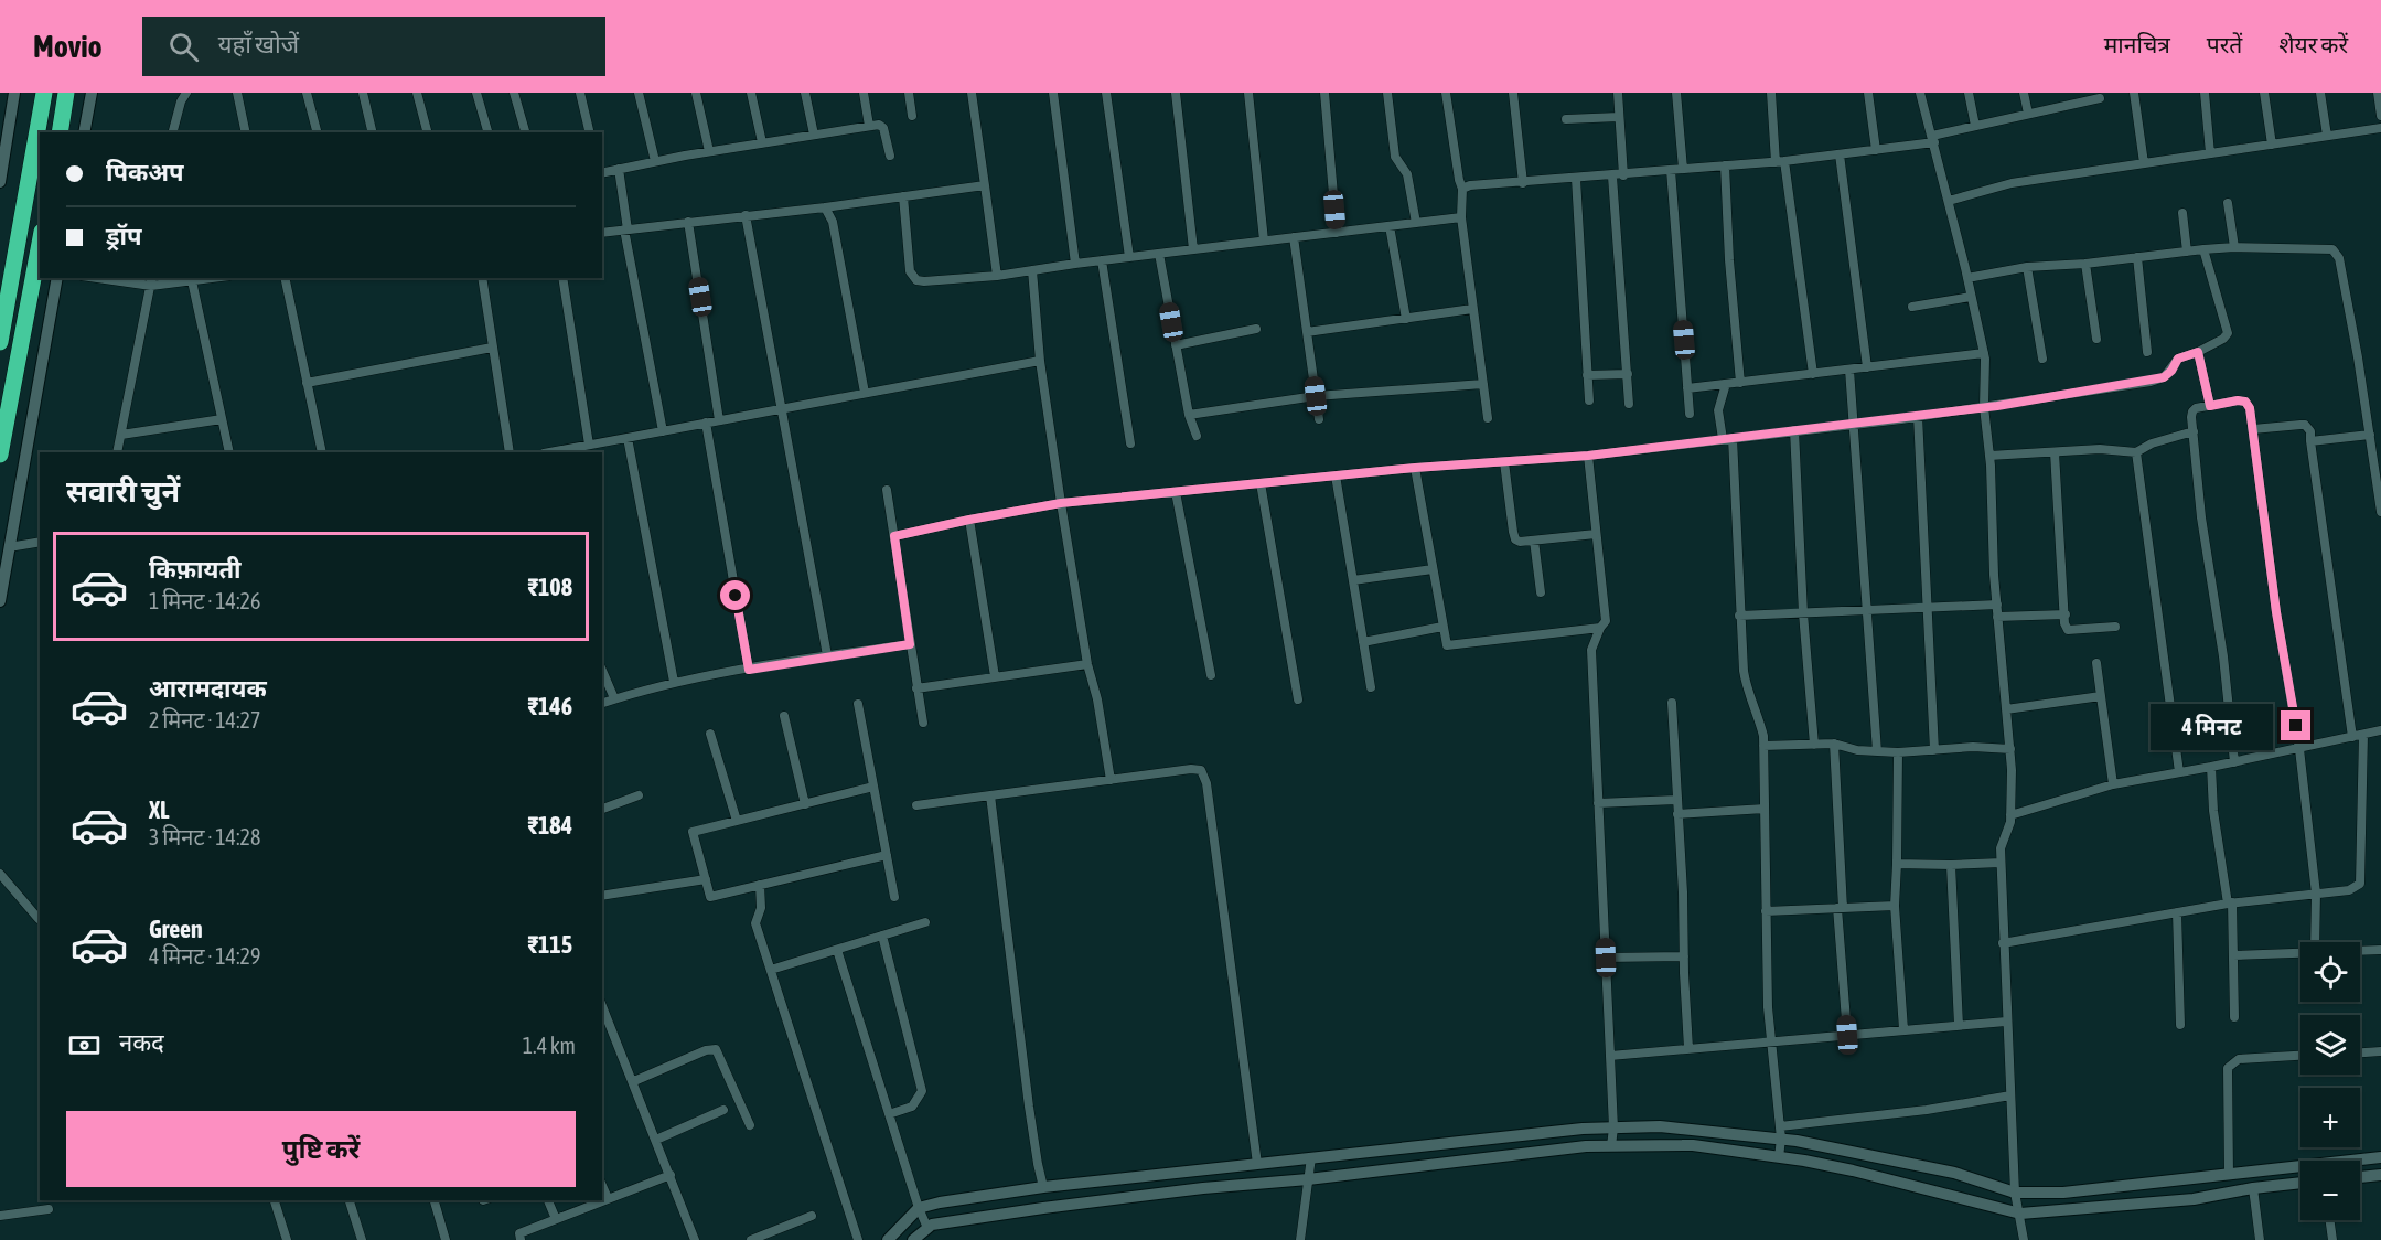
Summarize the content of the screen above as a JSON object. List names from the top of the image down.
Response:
{
  "page": {
    "header": "Movio",
    "search": "यहाँ खोजें",
    "nav": ["मानचित्र", "परतें", "शेयर करें"],
    "banner": ["पिकअप", "ड्रॉप"],
    "heading": "सवारी चुनें",
    "list": [
      {
        "name": "किफ़ायती",
        "note": "1 मिनट · 14:26",
        "value": "₹108"
      },
      {
        "name": "आरामदायक",
        "note": "2 मिनट · 14:27",
        "value": "₹146"
      },
      {
        "name": "XL",
        "note": "3 मिनट · 14:28",
        "value": "₹184"
      },
      {
        "name": "Green",
        "note": "4 मिनट · 14:29",
        "value": "₹115"
      }
    ],
    "bubble": "4 मिनट",
    "map_buttons": ["+", "−"],
    "pay": ["नकद", "1.4 km"],
    "buttons": "पुष्टि करें"
  }
}
